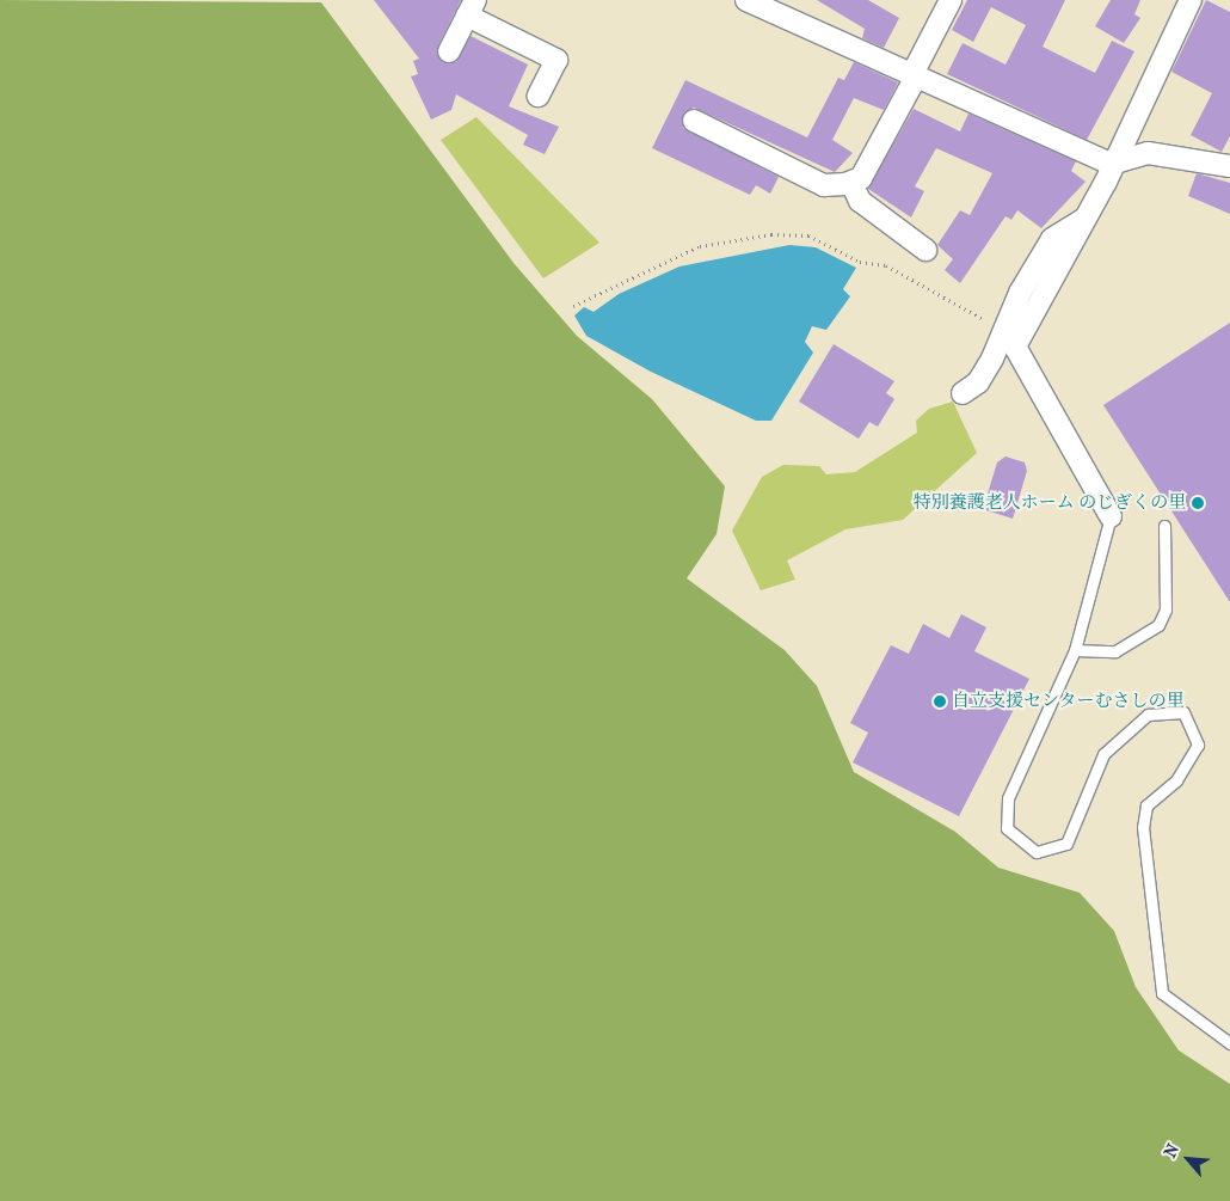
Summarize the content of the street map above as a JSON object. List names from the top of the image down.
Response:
{
  "places": ["特別養護老人ホーム のじぎくの里", "自立支援センターむさしの里"],
  "north": "top left"
}
